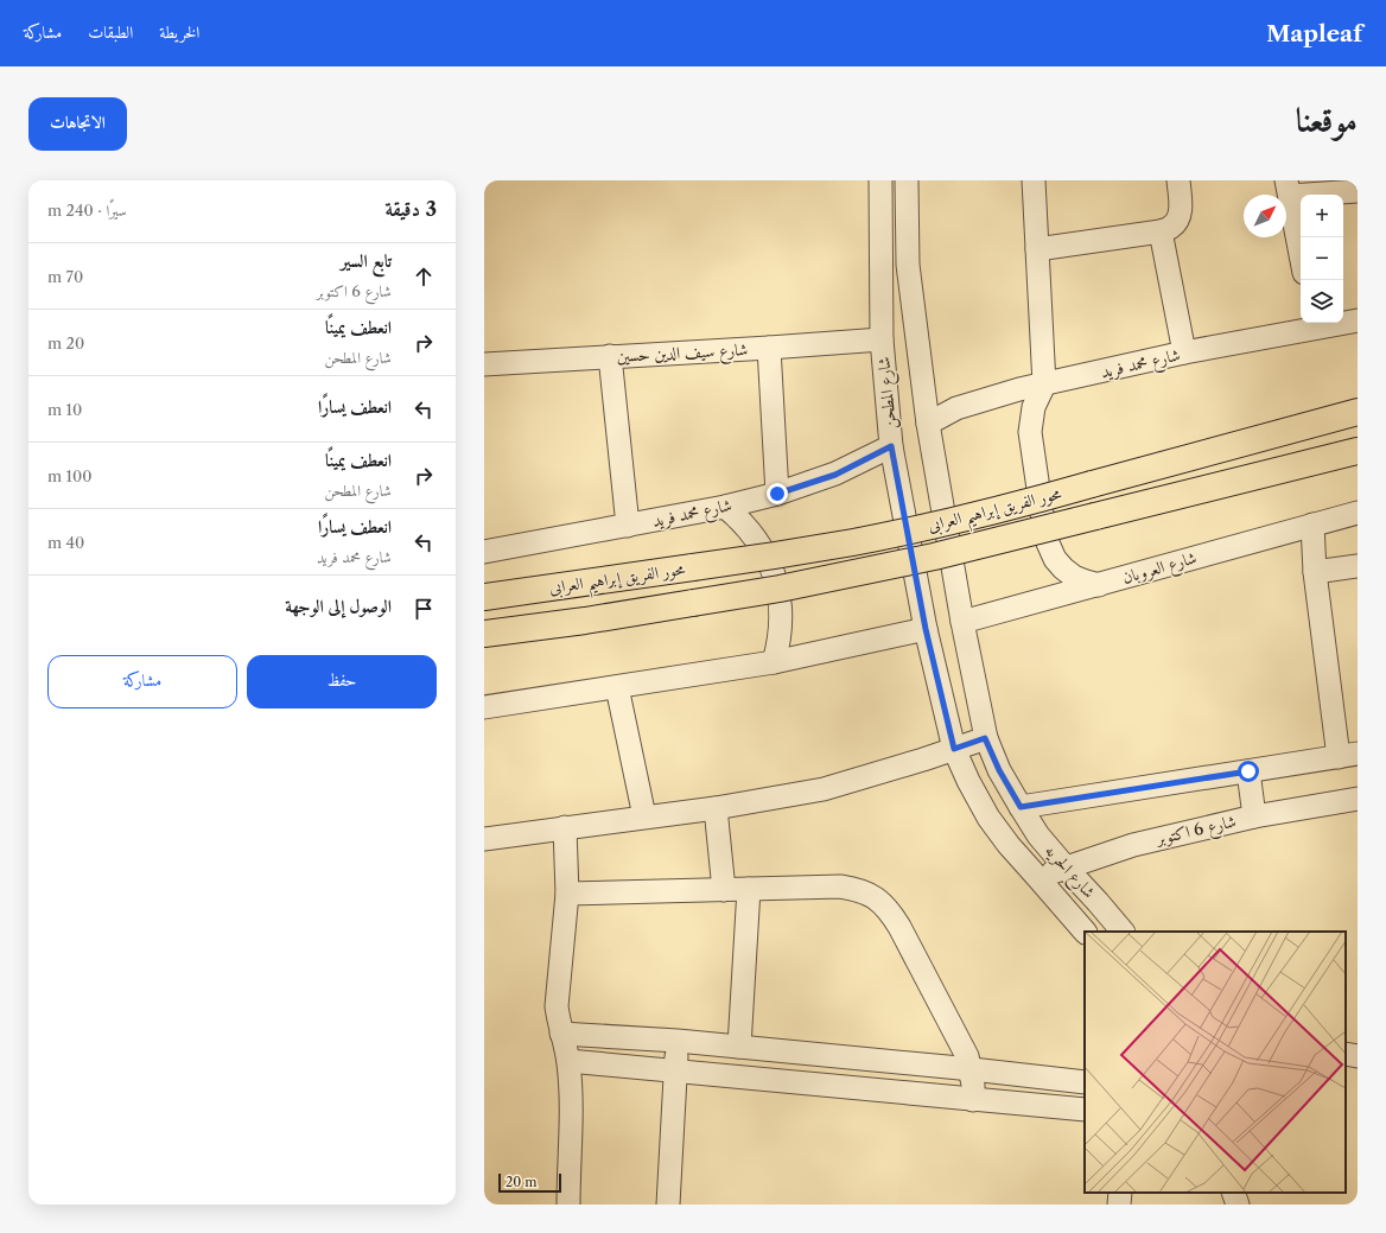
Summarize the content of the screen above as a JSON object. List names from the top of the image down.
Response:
{
  "streets": {
    "main road": ["محور الفريق إبراهيم العرابى"],
    "street": [
      "شارع سيف الدين حسين",
      "شارع محمد فريد",
      "شارع المطحن",
      "شارع العروبان",
      "شارع 6 اكتوبر",
      "شارع الحريه"
    ]
  },
  "crossings": [
    ["شارع سيف الدين حسين", "شارع المطحن"],
    ["شارع محمد فريد", "شارع المطحن"],
    ["شارع المطحن", "شارع الحريه"],
    ["شارع 6 اكتوبر", "شارع الحريه"]
  ],
  "scale_bar": "20 m",
  "north": "top right",
  "page": {
    "header": "Mapleaf",
    "nav": ["الخريطة", "الطبقات", "مشاركة"],
    "title": "موقعنا",
    "buttons": [
      "الاتجاهات",
      ["حفظ", "مشاركة"]
    ],
    "heading": ["3 دقيقة", "سيرًا · 240 m"],
    "map_buttons": ["+", "−"],
    "list": [
      ["تابع السير", "شارع 6 اكتوبر", "70 m"],
      ["انعطف يمينًا", "شارع المطحن", "20 m"],
      ["انعطف يسارًا", "10 m"],
      ["انعطف يمينًا", "شارع المطحن", "100 m"],
      ["انعطف يسارًا", "شارع محمد فريد", "40 m"],
      "الوصول إلى الوجهة"
    ],
    "scale": "20 m"
  }
}
